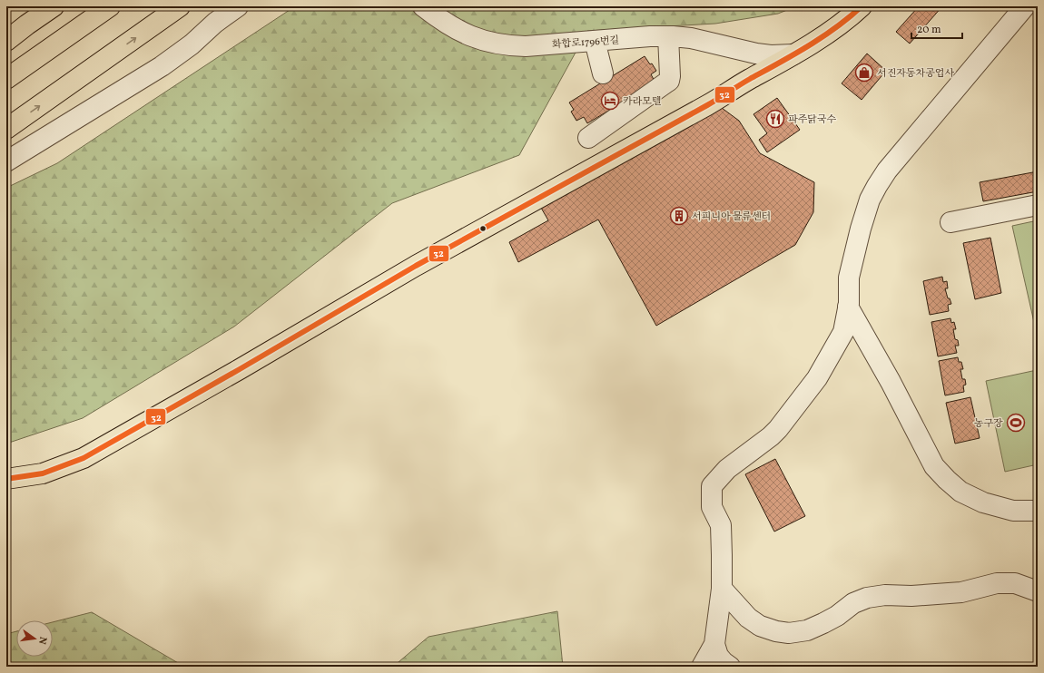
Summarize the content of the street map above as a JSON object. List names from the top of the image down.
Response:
{
  "streets": {
    "street": ["화합로1796번길"]
  },
  "places": {
    "shop": ["서진자동차공업사"],
    "hotel": ["카라모텔"],
    "restaurant": ["파주닭국수"],
    "building": ["서피니아 물류센터"],
    "sports": ["농구장"]
  },
  "lines": ["transit line 32"],
  "scale_bar": "20 m",
  "north": "right"
}
